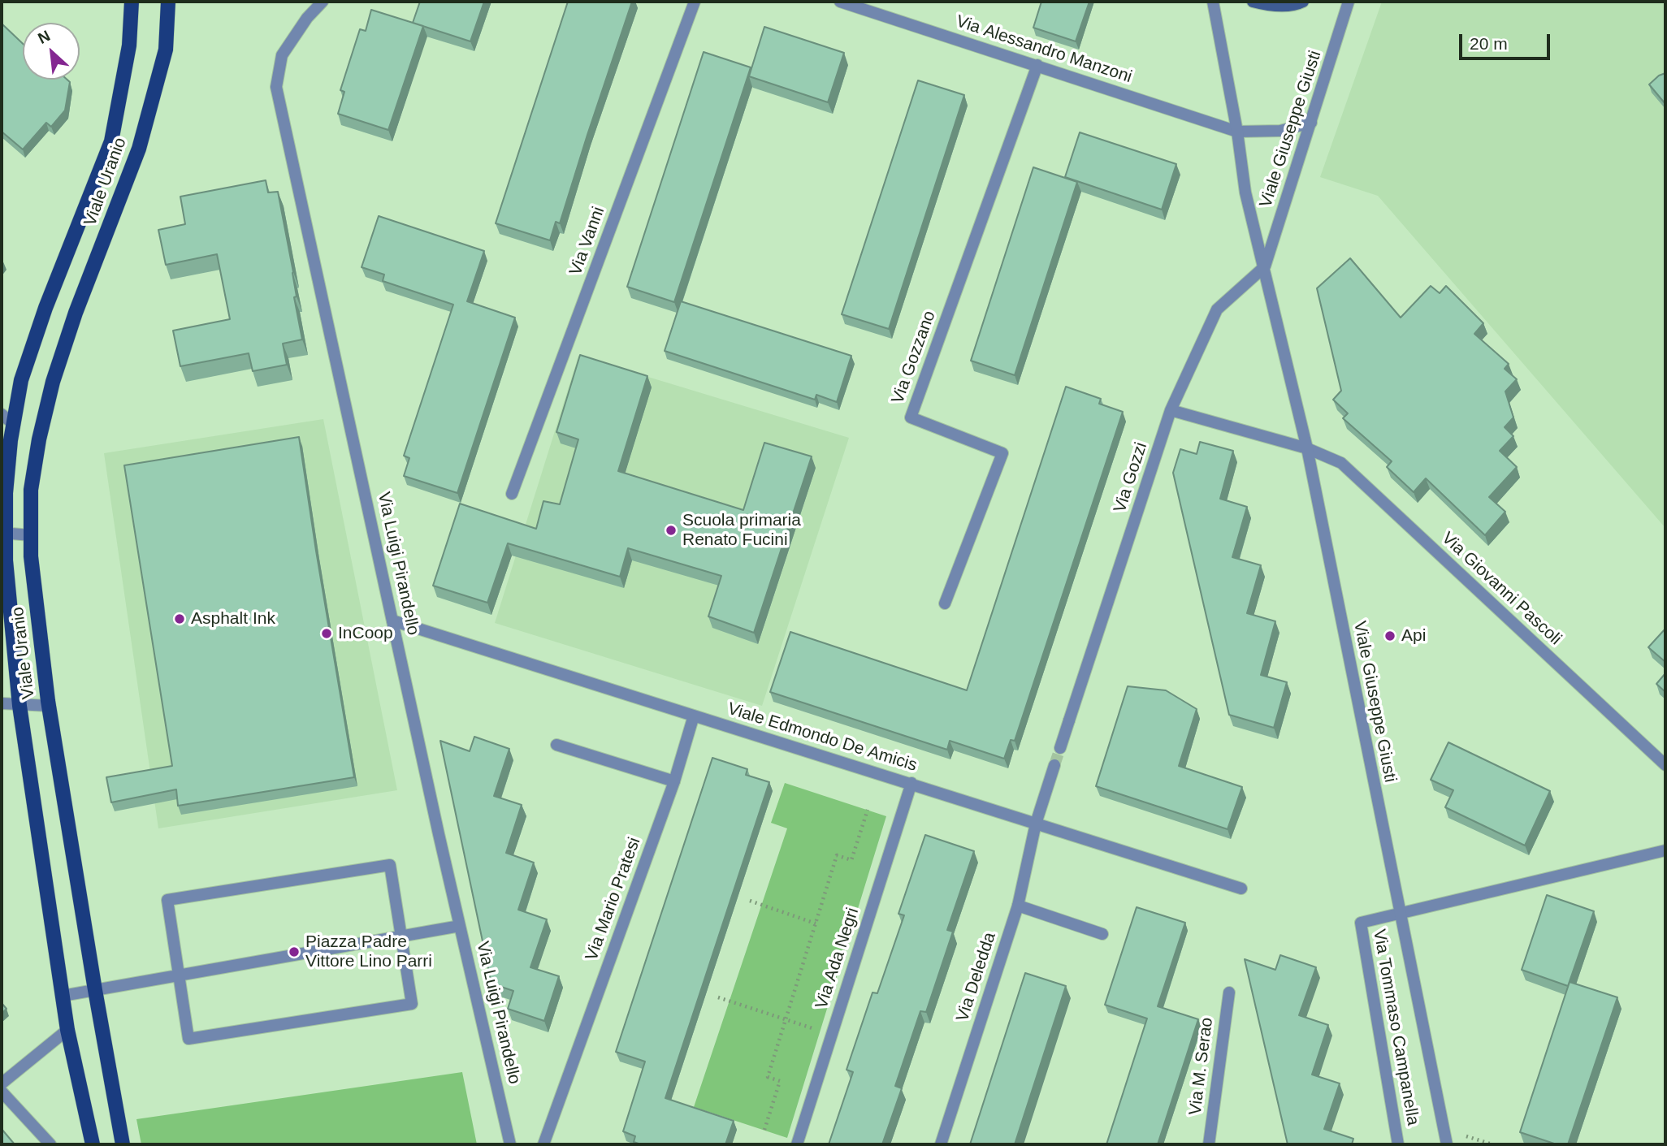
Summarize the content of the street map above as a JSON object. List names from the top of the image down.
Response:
{
  "streets": {
    "main road": ["Viale Uranio"],
    "street": [
      "Via Alessandro Manzoni",
      "Viale Giuseppe Giusti",
      "Via Vanni",
      "Via Gozzano",
      "Via Gozzi",
      "Via Luigi Pirandello",
      "Via Giovanni Pascoli",
      "Viale Edmondo De Amicis",
      "Via Mario Pratesi",
      "Via Ada Negri",
      "Via Deledda",
      "Via Tommaso Campanella",
      "Via M. Serao"
    ]
  },
  "crossings": [
    ["Via Alessandro Manzoni", "Viale Giuseppe Giusti"],
    ["Via Alessandro Manzoni", "Via Gozzano"],
    ["Viale Giuseppe Giusti", "Via Gozzi"],
    ["Viale Giuseppe Giusti", "Via Giovanni Pascoli"],
    ["Viale Giuseppe Giusti", "Via Tommaso Campanella"],
    ["Via Gozzi", "Via Giovanni Pascoli"],
    ["Via Luigi Pirandello", "Viale Edmondo De Amicis"],
    ["Viale Edmondo De Amicis", "Via Mario Pratesi"],
    ["Viale Edmondo De Amicis", "Via Ada Negri"],
    ["Viale Edmondo De Amicis", "Via Deledda"]
  ],
  "places": [
    "Scuola primaria Renato Fucini",
    "Asphalt Ink",
    "InCoop",
    "Api",
    "Piazza Padre Vittore Lino Parri"
  ],
  "scale_bar": "20 m",
  "north": "top left"
}
